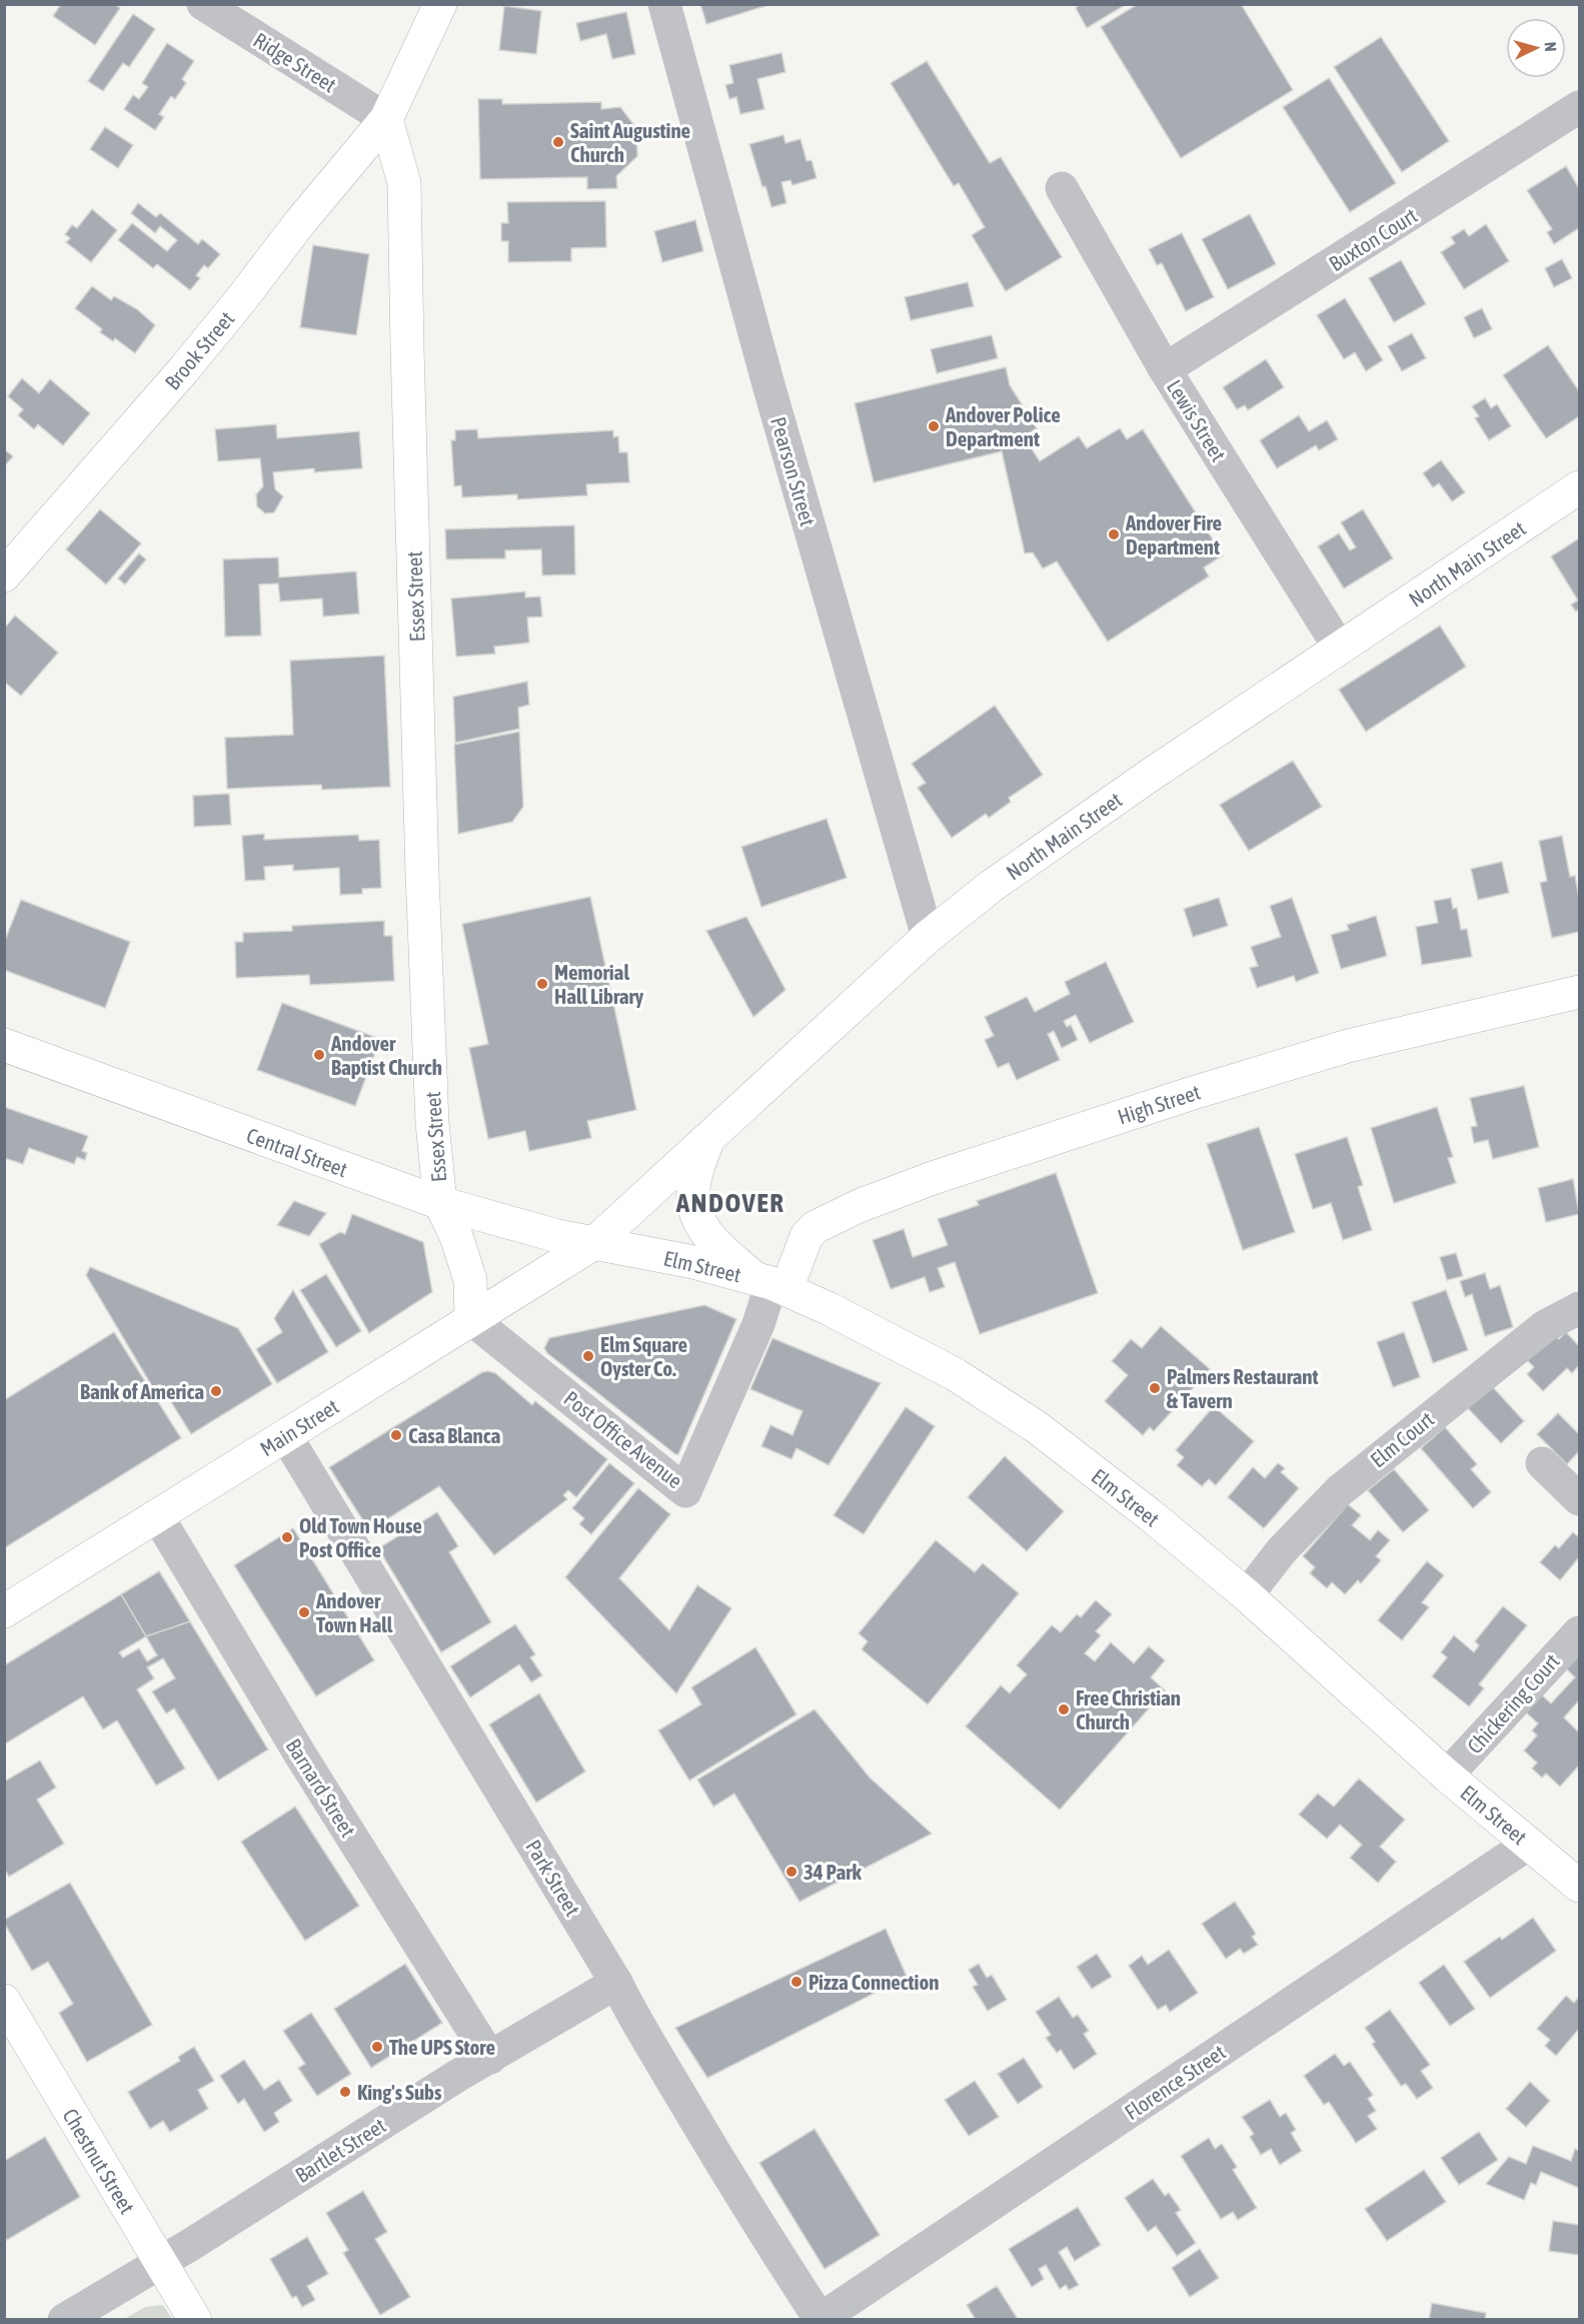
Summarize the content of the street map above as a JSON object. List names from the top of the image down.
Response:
{
  "streets": {
    "main road": [
      "Brook Street",
      "North Main Street",
      "Essex Street",
      "High Street",
      "Central Street",
      "Elm Street",
      "Main Street",
      "Chestnut Street"
    ],
    "street": [
      "Ridge Street",
      "Buxton Court",
      "Lewis Street",
      "Pearson Street",
      "Post Office Avenue",
      "Elm Court",
      "Chickering Court",
      "Barnard Street",
      "Park Street",
      "Florence Street",
      "Bartlet Street"
    ]
  },
  "crossings": [
    ["Ridge Street", "Brook Street"],
    ["Ridge Street", "Essex Street"],
    ["Buxton Court", "Lewis Street"],
    ["Brook Street", "Essex Street"],
    ["Lewis Street", "North Main Street"],
    ["Pearson Street", "North Main Street"],
    ["North Main Street", "Central Street"],
    ["North Main Street", "Elm Street"],
    ["North Main Street", "Main Street"],
    ["Essex Street", "Central Street"],
    ["High Street", "Elm Street"],
    ["High Street", "Post Office Avenue"],
    ["Central Street", "Elm Street"],
    ["Central Street", "Main Street"],
    ["Elm Street", "Main Street"],
    ["Elm Street", "Post Office Avenue"],
    ["Elm Street", "Elm Court"],
    ["Elm Street", "Chickering Court"],
    ["Elm Street", "Florence Street"],
    ["Main Street", "Post Office Avenue"],
    ["Main Street", "Barnard Street"],
    ["Main Street", "Park Street"],
    ["Barnard Street", "Bartlet Street"],
    ["Park Street", "Florence Street"],
    ["Park Street", "Bartlet Street"],
    ["Bartlet Street", "Chestnut Street"]
  ],
  "districts": ["ANDOVER"],
  "places": [
    "Saint Augustine Church",
    "Andover Police Department",
    "Andover Fire Department",
    "Memorial Hall Library",
    "Andover Baptist Church",
    "Elm Square Oyster Co.",
    "Palmers Restaurant & Tavern",
    "Bank of America",
    "Casa Blanca",
    "Old Town House Post Office",
    "Andover Town Hall",
    "Free Christian Church",
    "34 Park",
    "Pizza Connection",
    "The UPS Store",
    "King's Subs"
  ],
  "north": "right"
}
